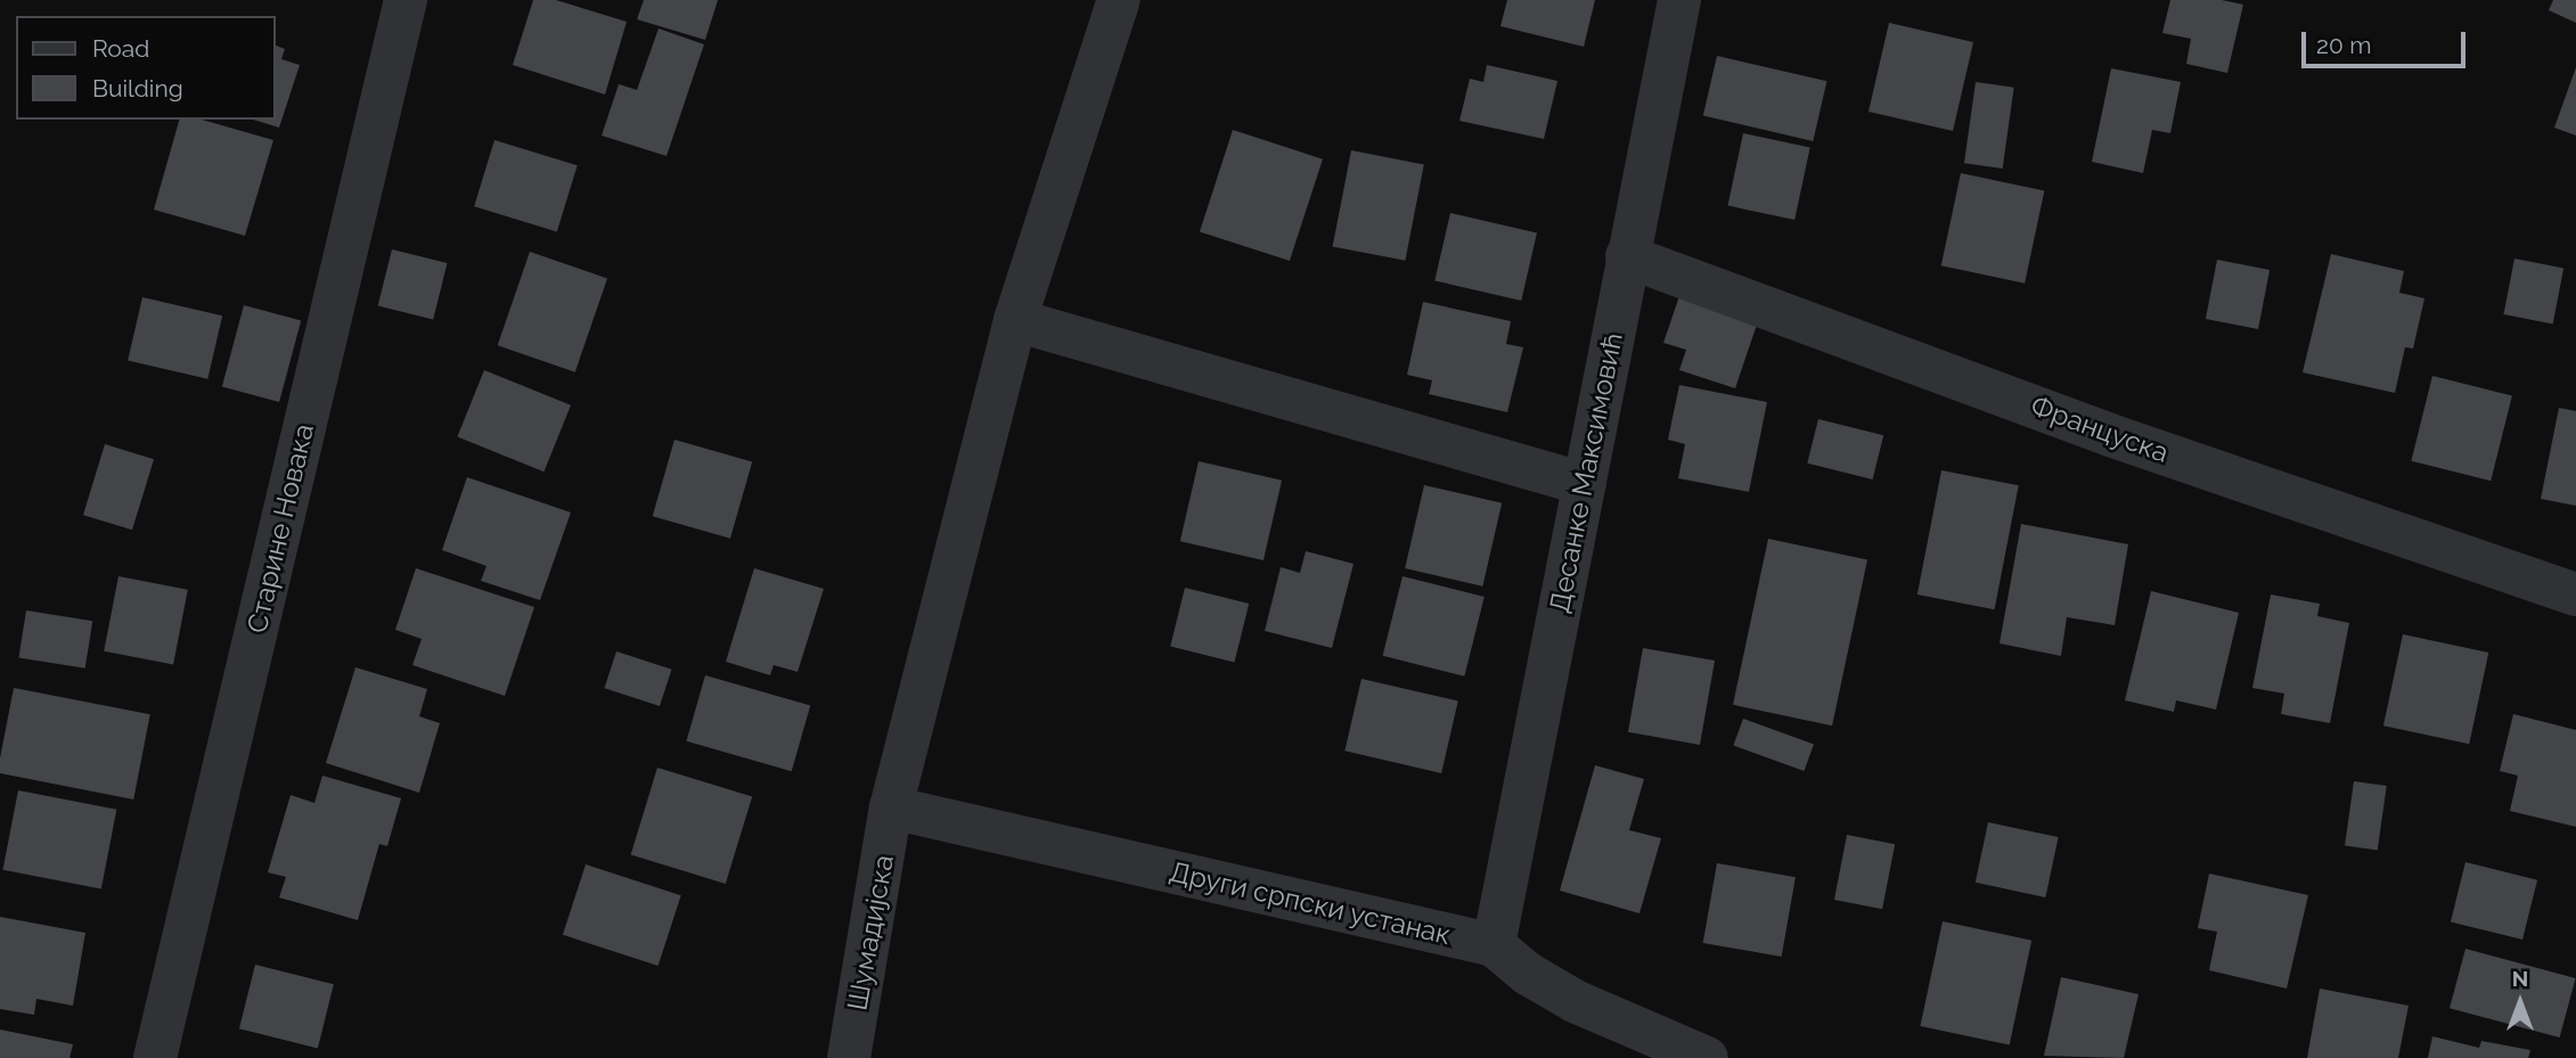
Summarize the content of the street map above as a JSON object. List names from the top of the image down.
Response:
{
  "streets": {
    "street": [
      "Француска",
      "Десанке Максимовић",
      "Старине Новака",
      "Други српски устанак",
      "Шумадијска"
    ]
  },
  "crossings": [
    ["Француска", "Десанке Максимовић"],
    ["Десанке Максимовић", "Други српски устанак"],
    ["Други српски устанак", "Шумадијска"]
  ],
  "legend": ["Road", "Building"],
  "scale_bar": "20 m",
  "north": "top"
}
